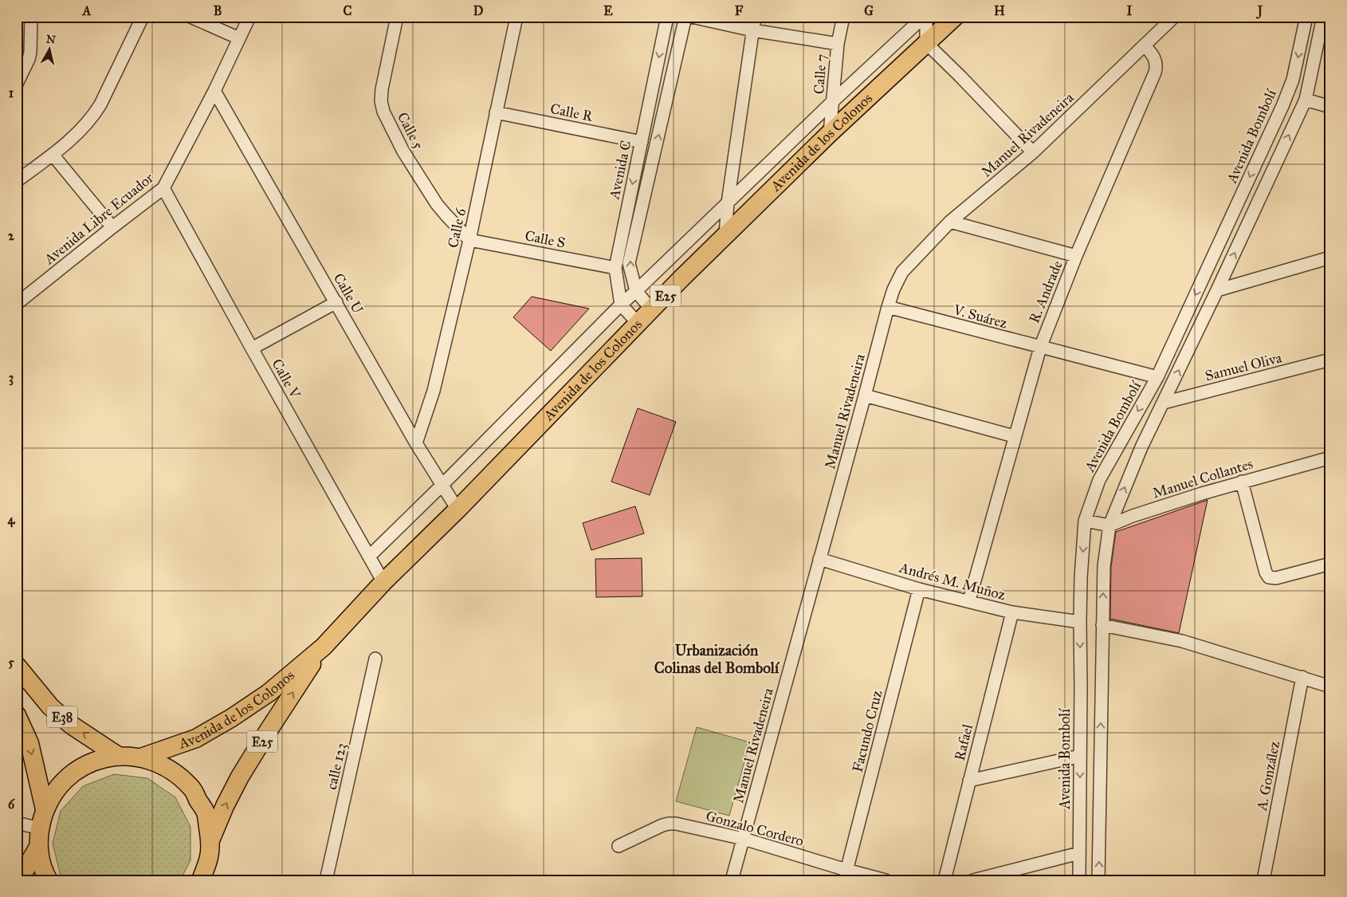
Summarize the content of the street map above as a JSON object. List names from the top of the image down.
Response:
{
  "streets": {
    "highway": ["Avenida de los Colonos", "E25", "E38"],
    "street": [
      "Calle 7",
      "Calle R",
      "Calle 5",
      "Manuel Rivadeneira",
      "Avenida Bombolí",
      "Avenida C",
      "Avenida Libre Ecuador",
      "Calle 6",
      "Calle S",
      "R. Andrade",
      "Calle U",
      "V. Suárez",
      "Samuel Oliva",
      "Calle V",
      "Manuel Collantes",
      "Andrés M. Muñoz",
      "Facundo Cruz",
      "Rafael",
      "calle 123",
      "A. González",
      "Gonzalo Cordero"
    ]
  },
  "crossings": [
    ["Calle 7", "Avenida de los Colonos"],
    ["Calle R", "Avenida C"],
    ["Calle R", "Calle 6"],
    ["Calle 5", "Calle 6"],
    ["Calle 5", "Calle S"],
    ["Manuel Rivadeneira", "R. Andrade"],
    ["Manuel Rivadeneira", "V. Suárez"],
    ["Manuel Rivadeneira", "Andrés M. Muñoz"],
    ["Manuel Rivadeneira", "Gonzalo Cordero"],
    ["Avenida Bombolí", "V. Suárez"],
    ["Avenida Bombolí", "Andrés M. Muñoz"],
    ["Avenida de los Colonos", "Avenida C"],
    ["Avenida de los Colonos", "Calle U"],
    ["Avenida de los Colonos", "E25"],
    ["Avenida de los Colonos", "Calle V"],
    ["Avenida C", "Calle S"],
    ["Avenida Libre Ecuador", "Calle U"],
    ["Avenida Libre Ecuador", "Calle V"],
    ["Calle 6", "Calle S"],
    ["Calle 6", "Calle U"],
    ["R. Andrade", "V. Suárez"],
    ["R. Andrade", "Andrés M. Muñoz"],
    ["E25", "E38"],
    ["Andrés M. Muñoz", "Facundo Cruz"],
    ["Andrés M. Muñoz", "Rafael"],
    ["Facundo Cruz", "Gonzalo Cordero"]
  ],
  "districts": ["Urbanización Colinas del Bombolí"],
  "north": "top",
  "grid": {
    "columns": [
      "A",
      "B",
      "C",
      "D",
      "E",
      "F",
      "G",
      "H",
      "I",
      "J"
    ],
    "rows": [
      "1",
      "2",
      "3",
      "4",
      "5",
      "6"
    ]
  }
}
